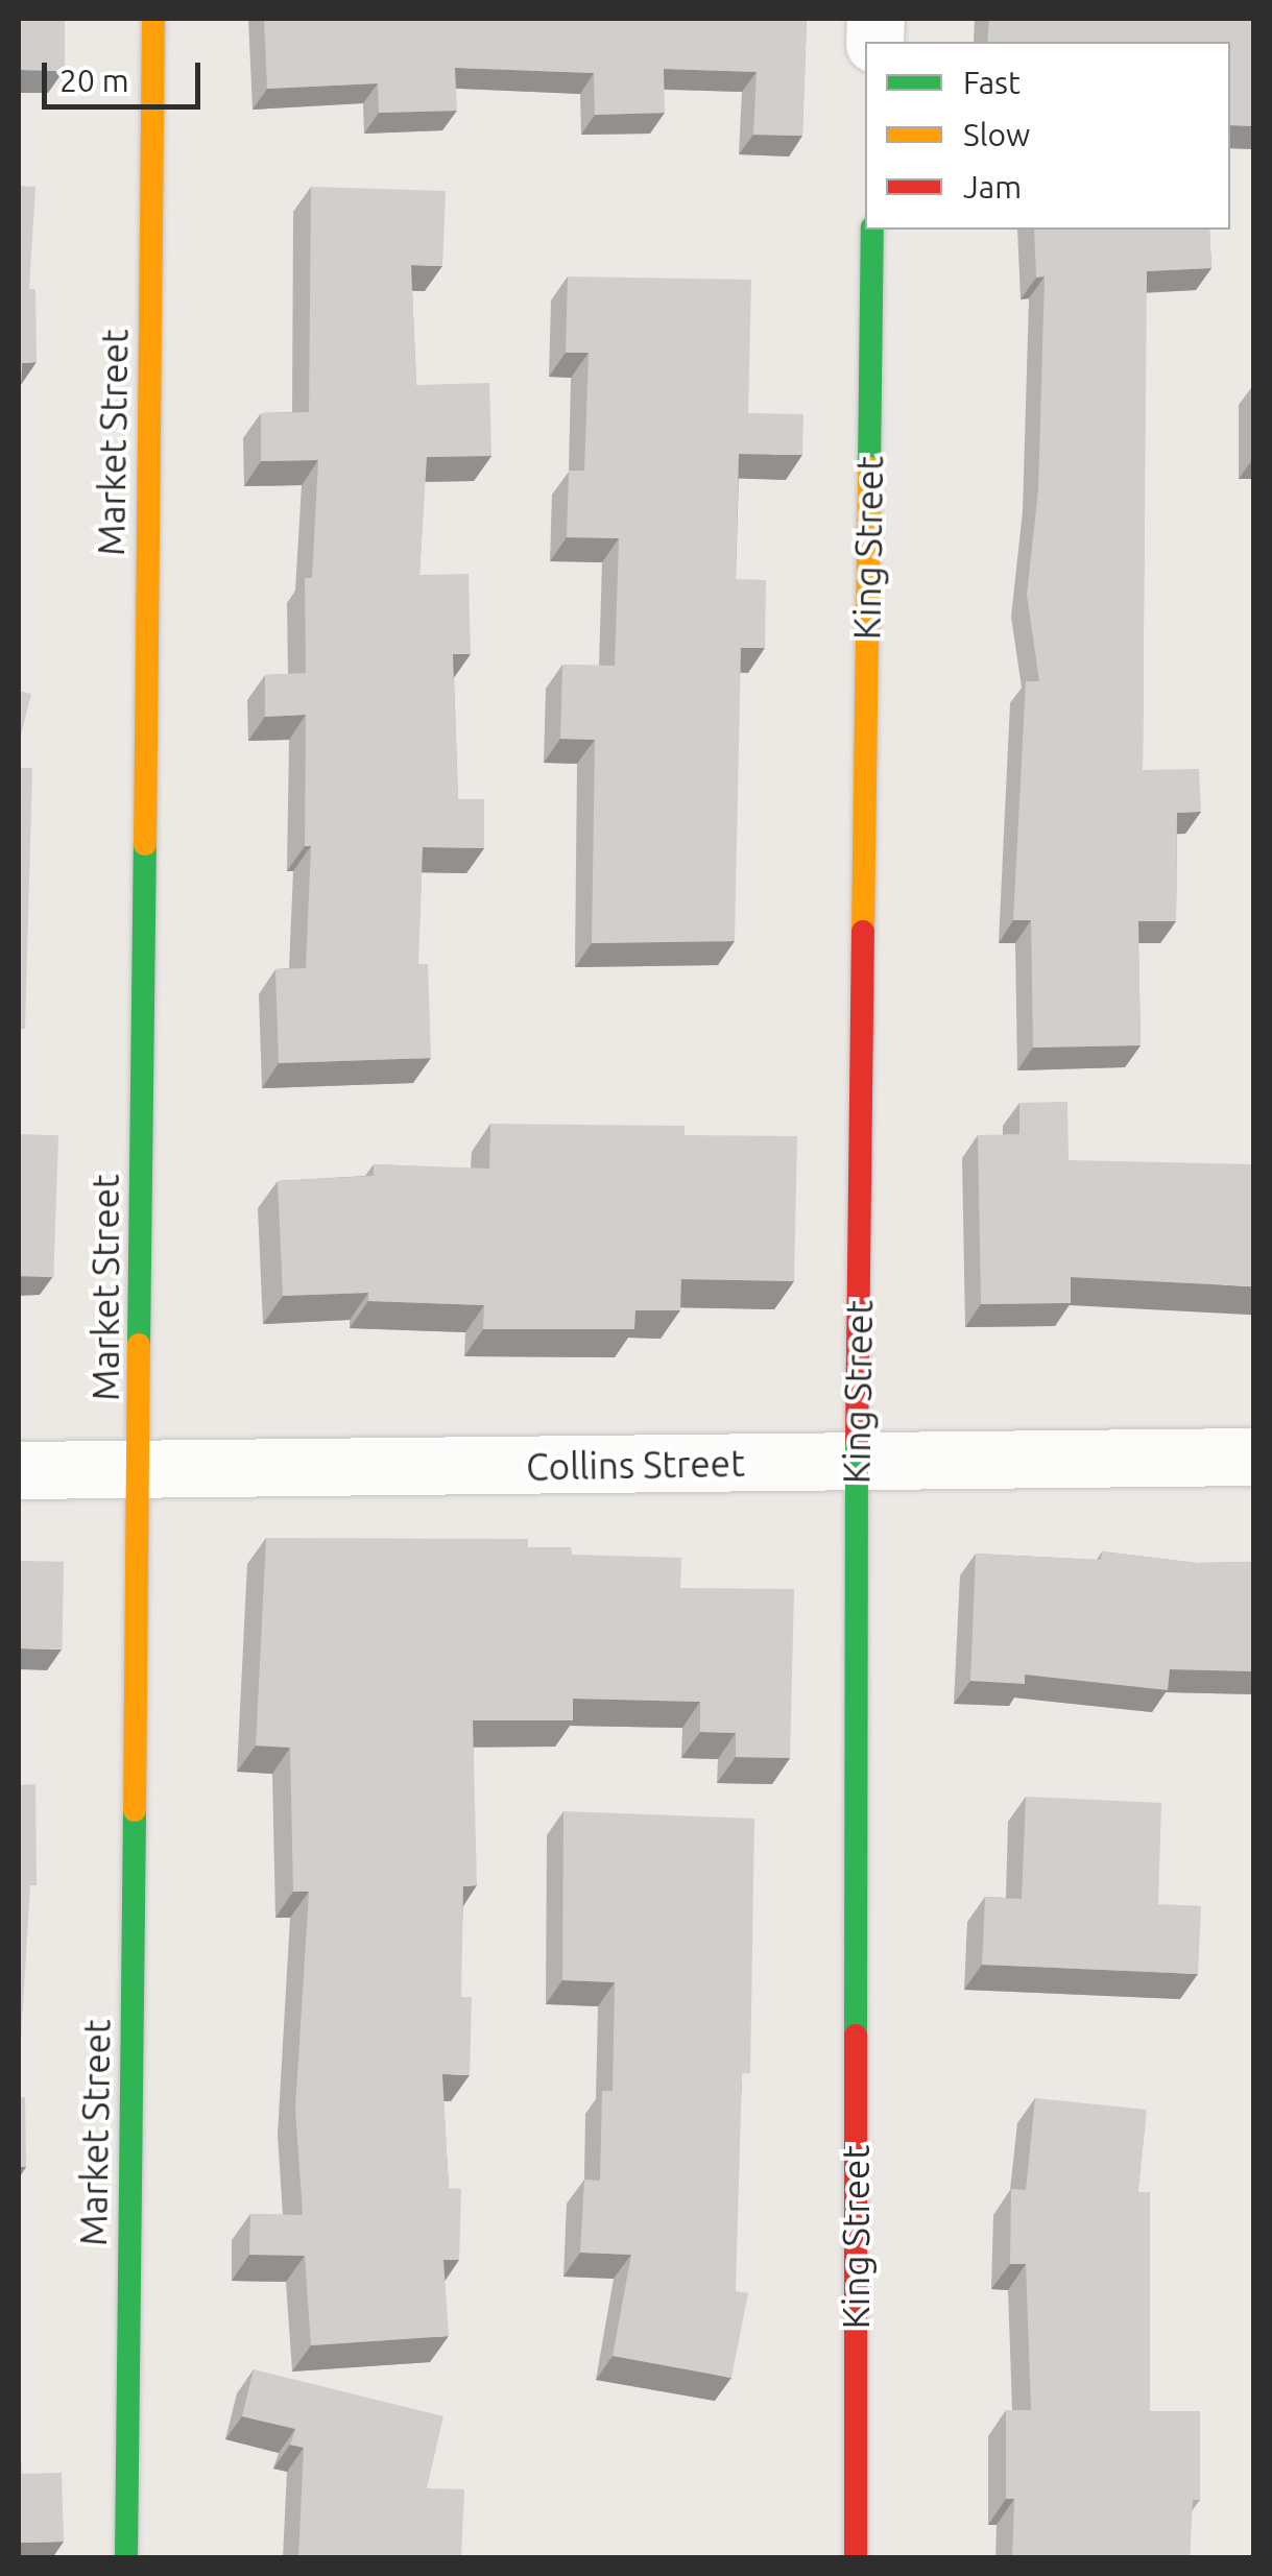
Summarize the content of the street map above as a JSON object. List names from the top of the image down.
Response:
{
  "streets": {
    "street": ["Market Street", "King Street", "Collins Street"]
  },
  "crossings": [
    ["Market Street", "Collins Street"],
    ["King Street", "Collins Street"]
  ],
  "legend": ["Fast", "Slow", "Jam"],
  "scale_bar": "20 m"
}
